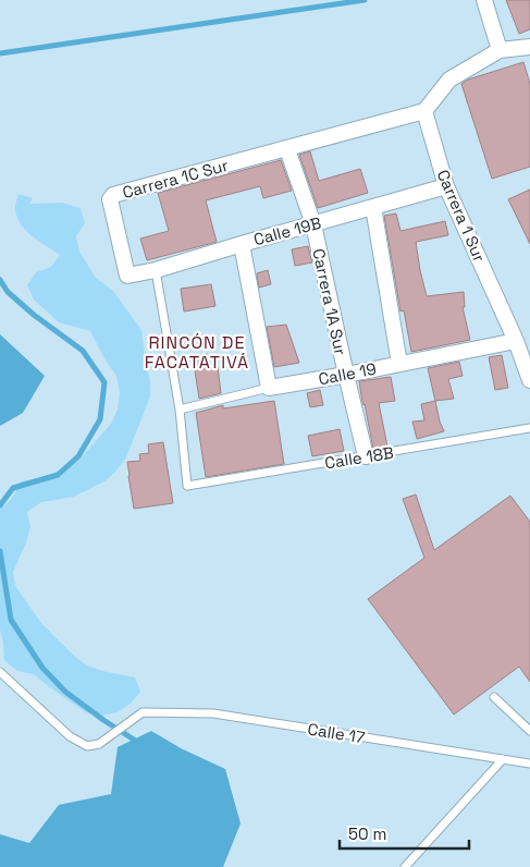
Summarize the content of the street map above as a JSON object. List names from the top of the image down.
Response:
{
  "streets": {
    "street": [
      "Carrera 1C Sur",
      "Carrera 1 Sur",
      "Calle 19B",
      "Carrera 1A Sur",
      "Calle 19"
    ],
    "lane": ["Calle 18B", "Calle 17"]
  },
  "crossings": [
    ["Carrera 1C Sur", "Calle 19B"],
    ["Carrera 1C Sur", "Carrera 1A Sur"],
    ["Carrera 1 Sur", "Calle 19B"],
    ["Carrera 1 Sur", "Calle 19"],
    ["Calle 19B", "Carrera 1A Sur"],
    ["Carrera 1A Sur", "Calle 19"],
    ["Carrera 1A Sur", "Calle 18B"],
    ["Calle 19", "Calle 18B"]
  ],
  "districts": ["RINCÓN DE FACATATIVÁ"],
  "scale_bar": "50 m"
}
